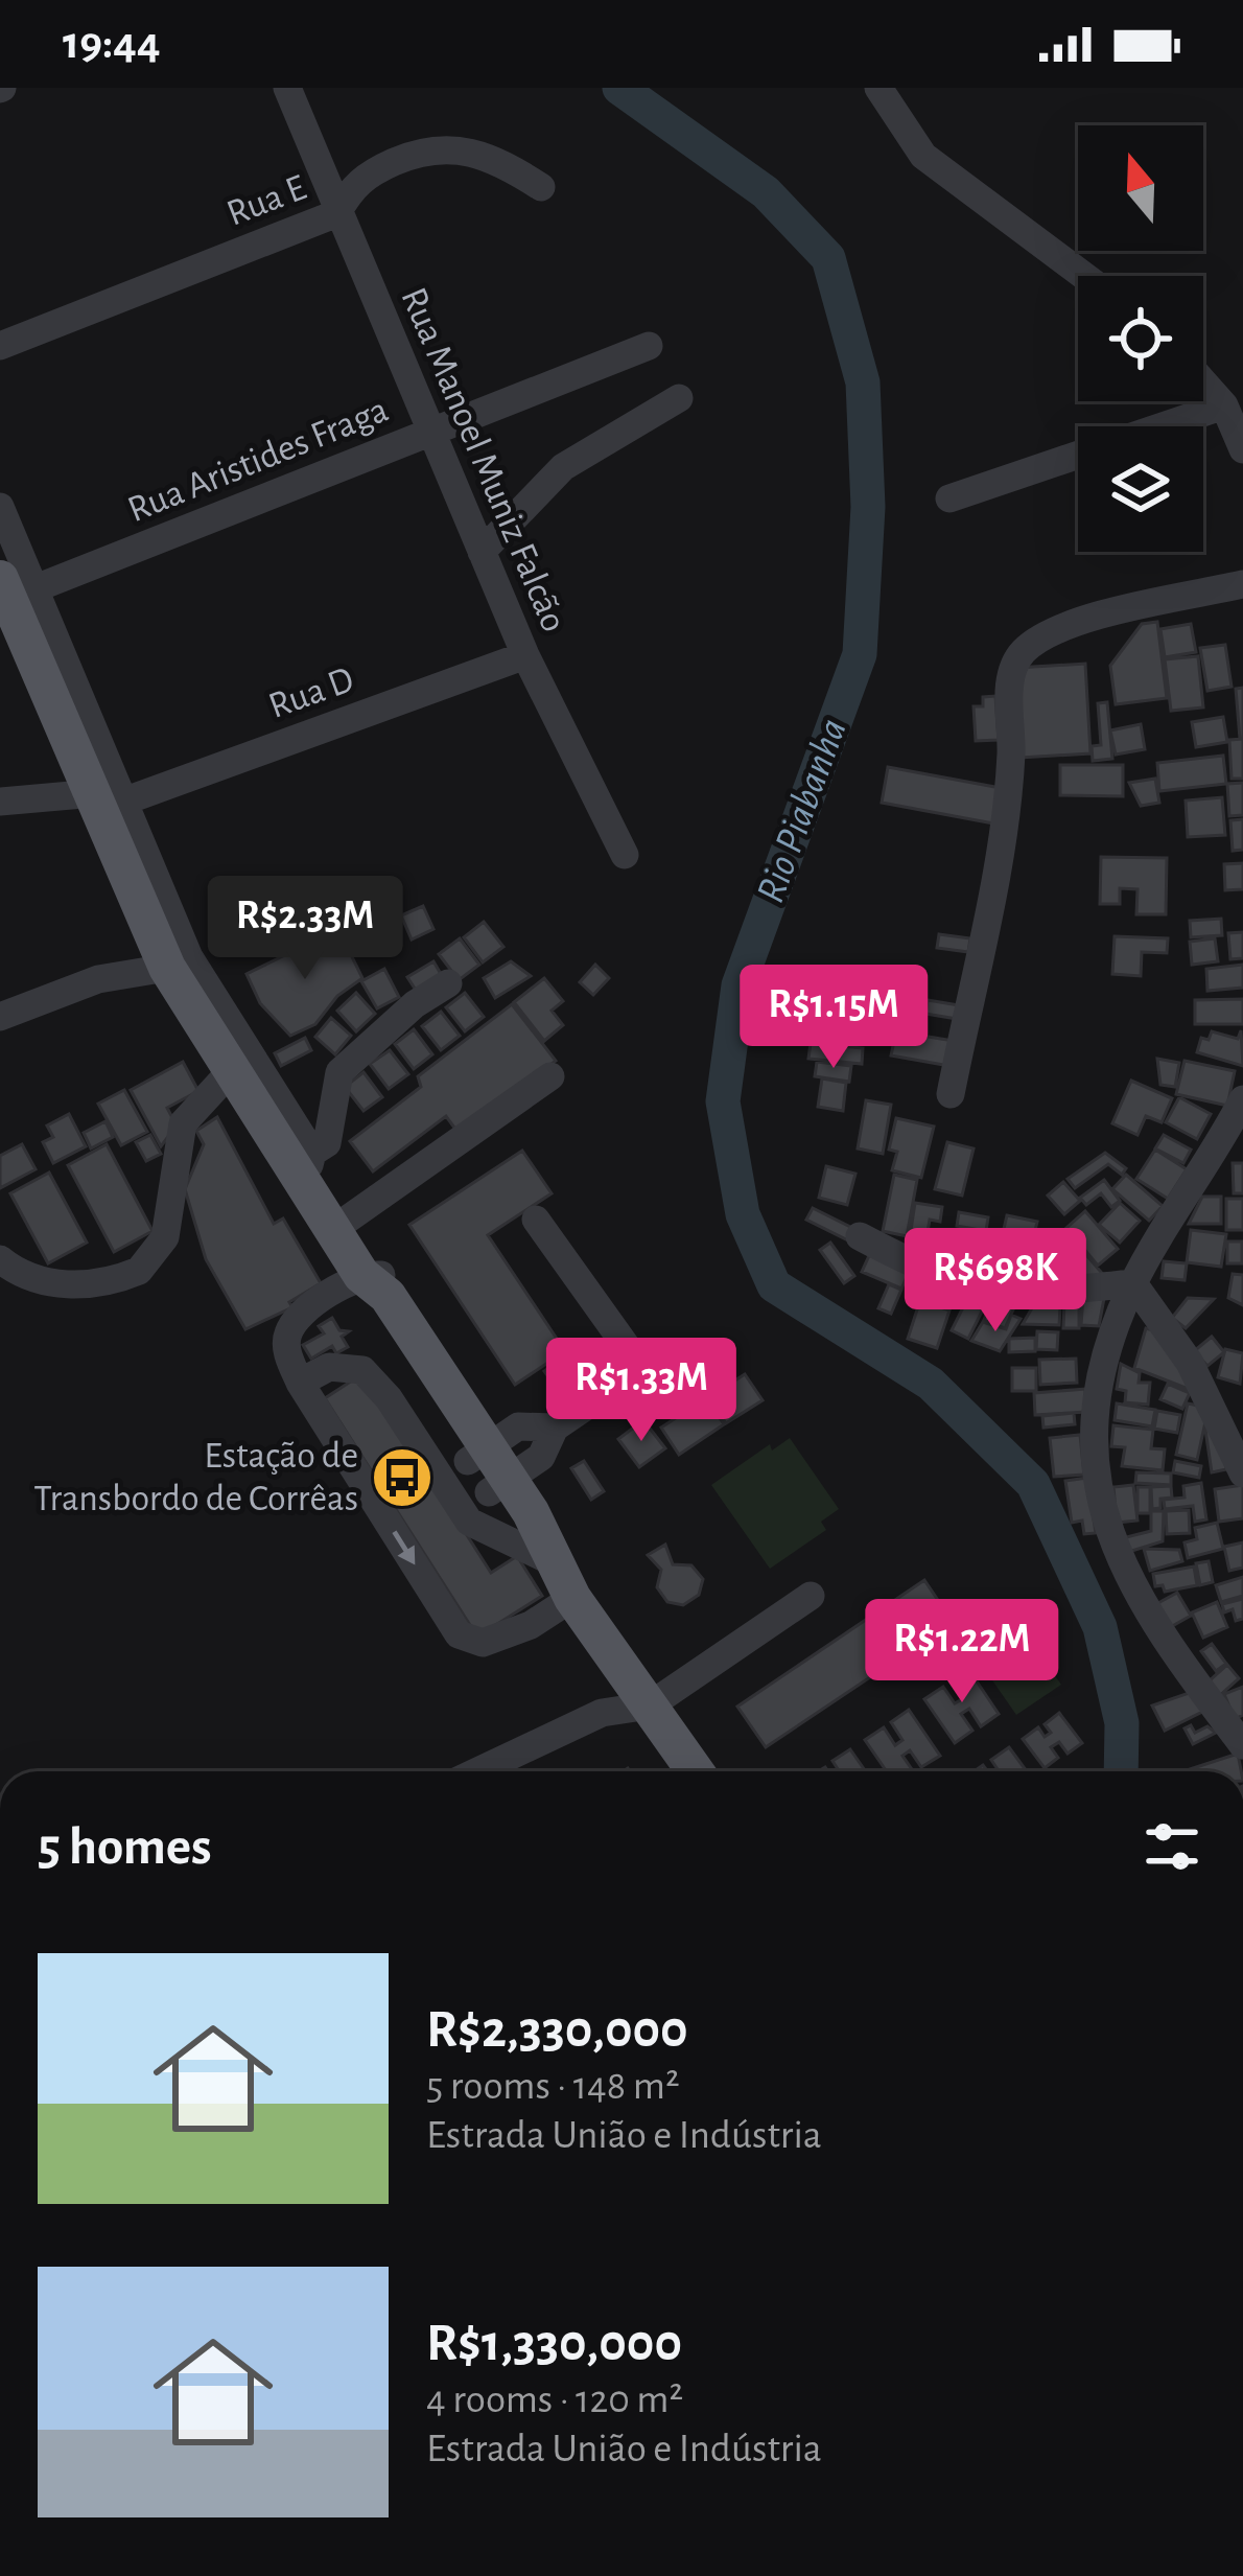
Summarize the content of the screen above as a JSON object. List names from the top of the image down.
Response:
{
  "streets": {
    "street": [
      "Rua E",
      "Rua Aristides Fraga",
      "Rua Manoel Muniz Falcão",
      "Rua D"
    ]
  },
  "crossings": [
    ["Rua E", "Rua Manoel Muniz Falcão"],
    ["Rua Aristides Fraga", "Rua Manoel Muniz Falcão"],
    ["Rua Manoel Muniz Falcão", "Rua D"]
  ],
  "water": ["Rio Piabanha"],
  "places": {
    "bus stop": ["Estação de Transbordo de Corrêas"]
  },
  "north": "top",
  "page": {
    "status": "19:44",
    "price": [
      "R$2.33M",
      "R$1.15M",
      "R$698K",
      "R$1.33M",
      "R$1.22M"
    ],
    "heading": "5 homes",
    "list": [
      {
        "name": "R$2,330,000",
        "note": "5 rooms · 148 m² · Estrada União e Indústria"
      },
      {
        "name": "R$1,330,000",
        "note": "4 rooms · 120 m² · Estrada União e Indústria"
      }
    ]
  }
}
